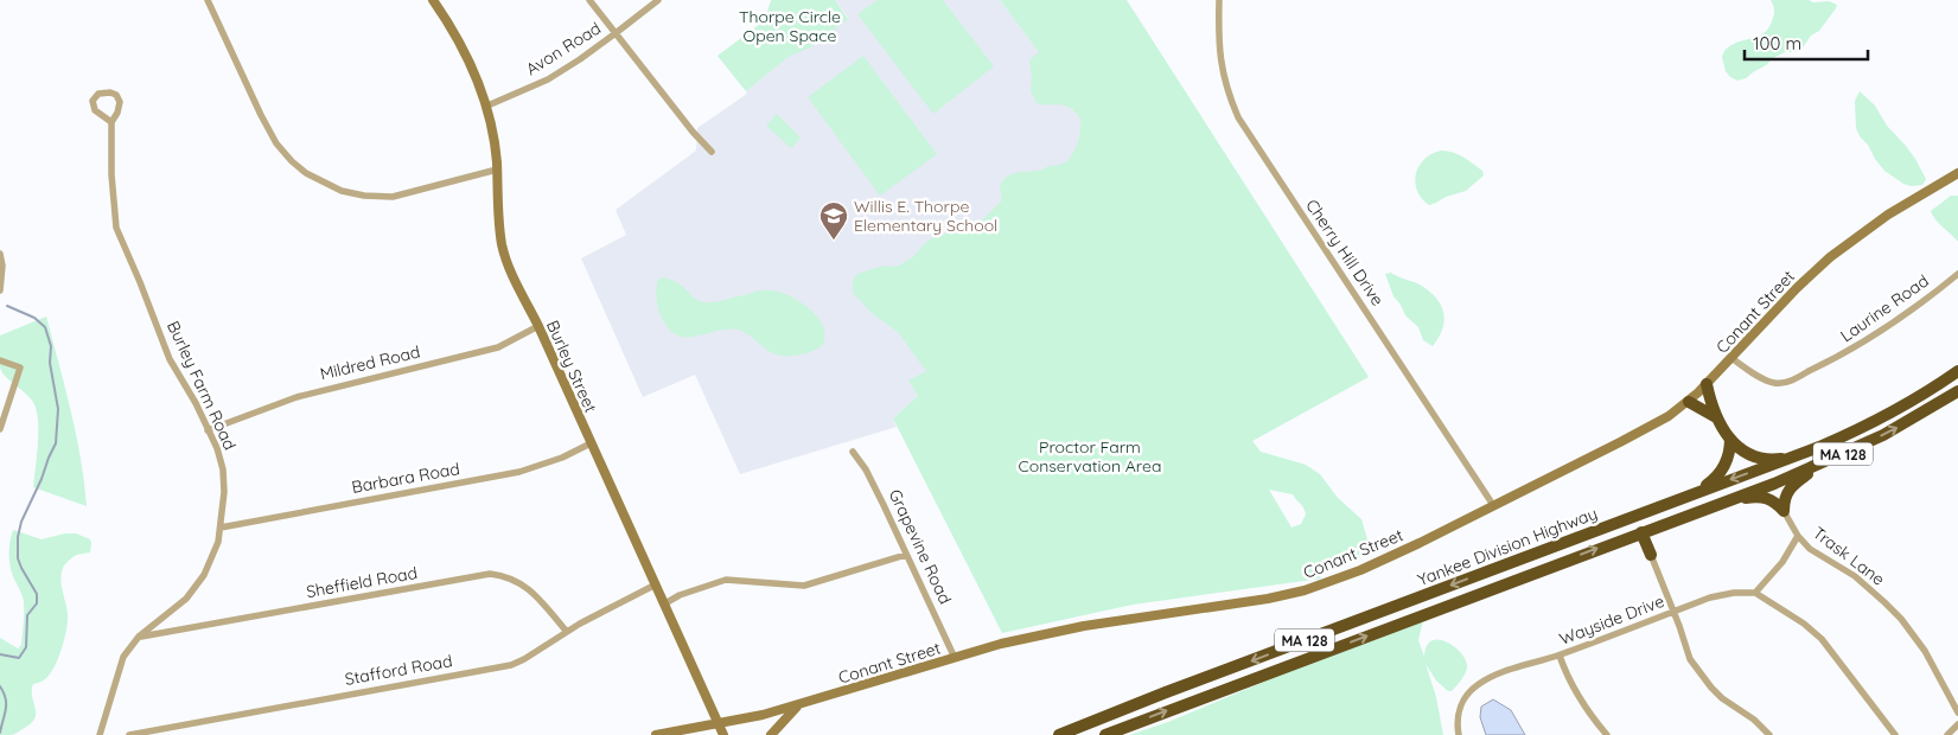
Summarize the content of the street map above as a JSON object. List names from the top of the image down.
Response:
{
  "streets": {
    "highway": ["MA 128", "Yankee Division Highway"],
    "main road": ["Conant Street", "Burley Street"],
    "street": [
      "Avon Road",
      "Cherry Hill Drive",
      "Laurine Road",
      "Mildred Road",
      "Burley Farm Road",
      "Barbara Road",
      "Grapevine Road",
      "Trask Lane",
      "Sheffield Road",
      "Wayside Drive",
      "Stafford Road"
    ]
  },
  "crossings": [
    ["Avon Road", "Burley Street"],
    ["Cherry Hill Drive", "Conant Street"],
    ["Laurine Road", "Conant Street"],
    ["Conant Street", "Burley Street"],
    ["Conant Street", "Grapevine Road"],
    ["Mildred Road", "Burley Street"],
    ["Mildred Road", "Burley Farm Road"],
    ["Burley Street", "Barbara Road"],
    ["Burley Street", "Stafford Road"],
    ["Burley Farm Road", "Barbara Road"],
    ["Burley Farm Road", "Sheffield Road"],
    ["Sheffield Road", "Stafford Road"]
  ],
  "parks": ["Thorpe Circle Open Space", "Proctor Farm Conservation Area"],
  "places": {
    "school or university": ["Willis E. Thorpe Elementary School"]
  },
  "scale_bar": "100 m"
}
